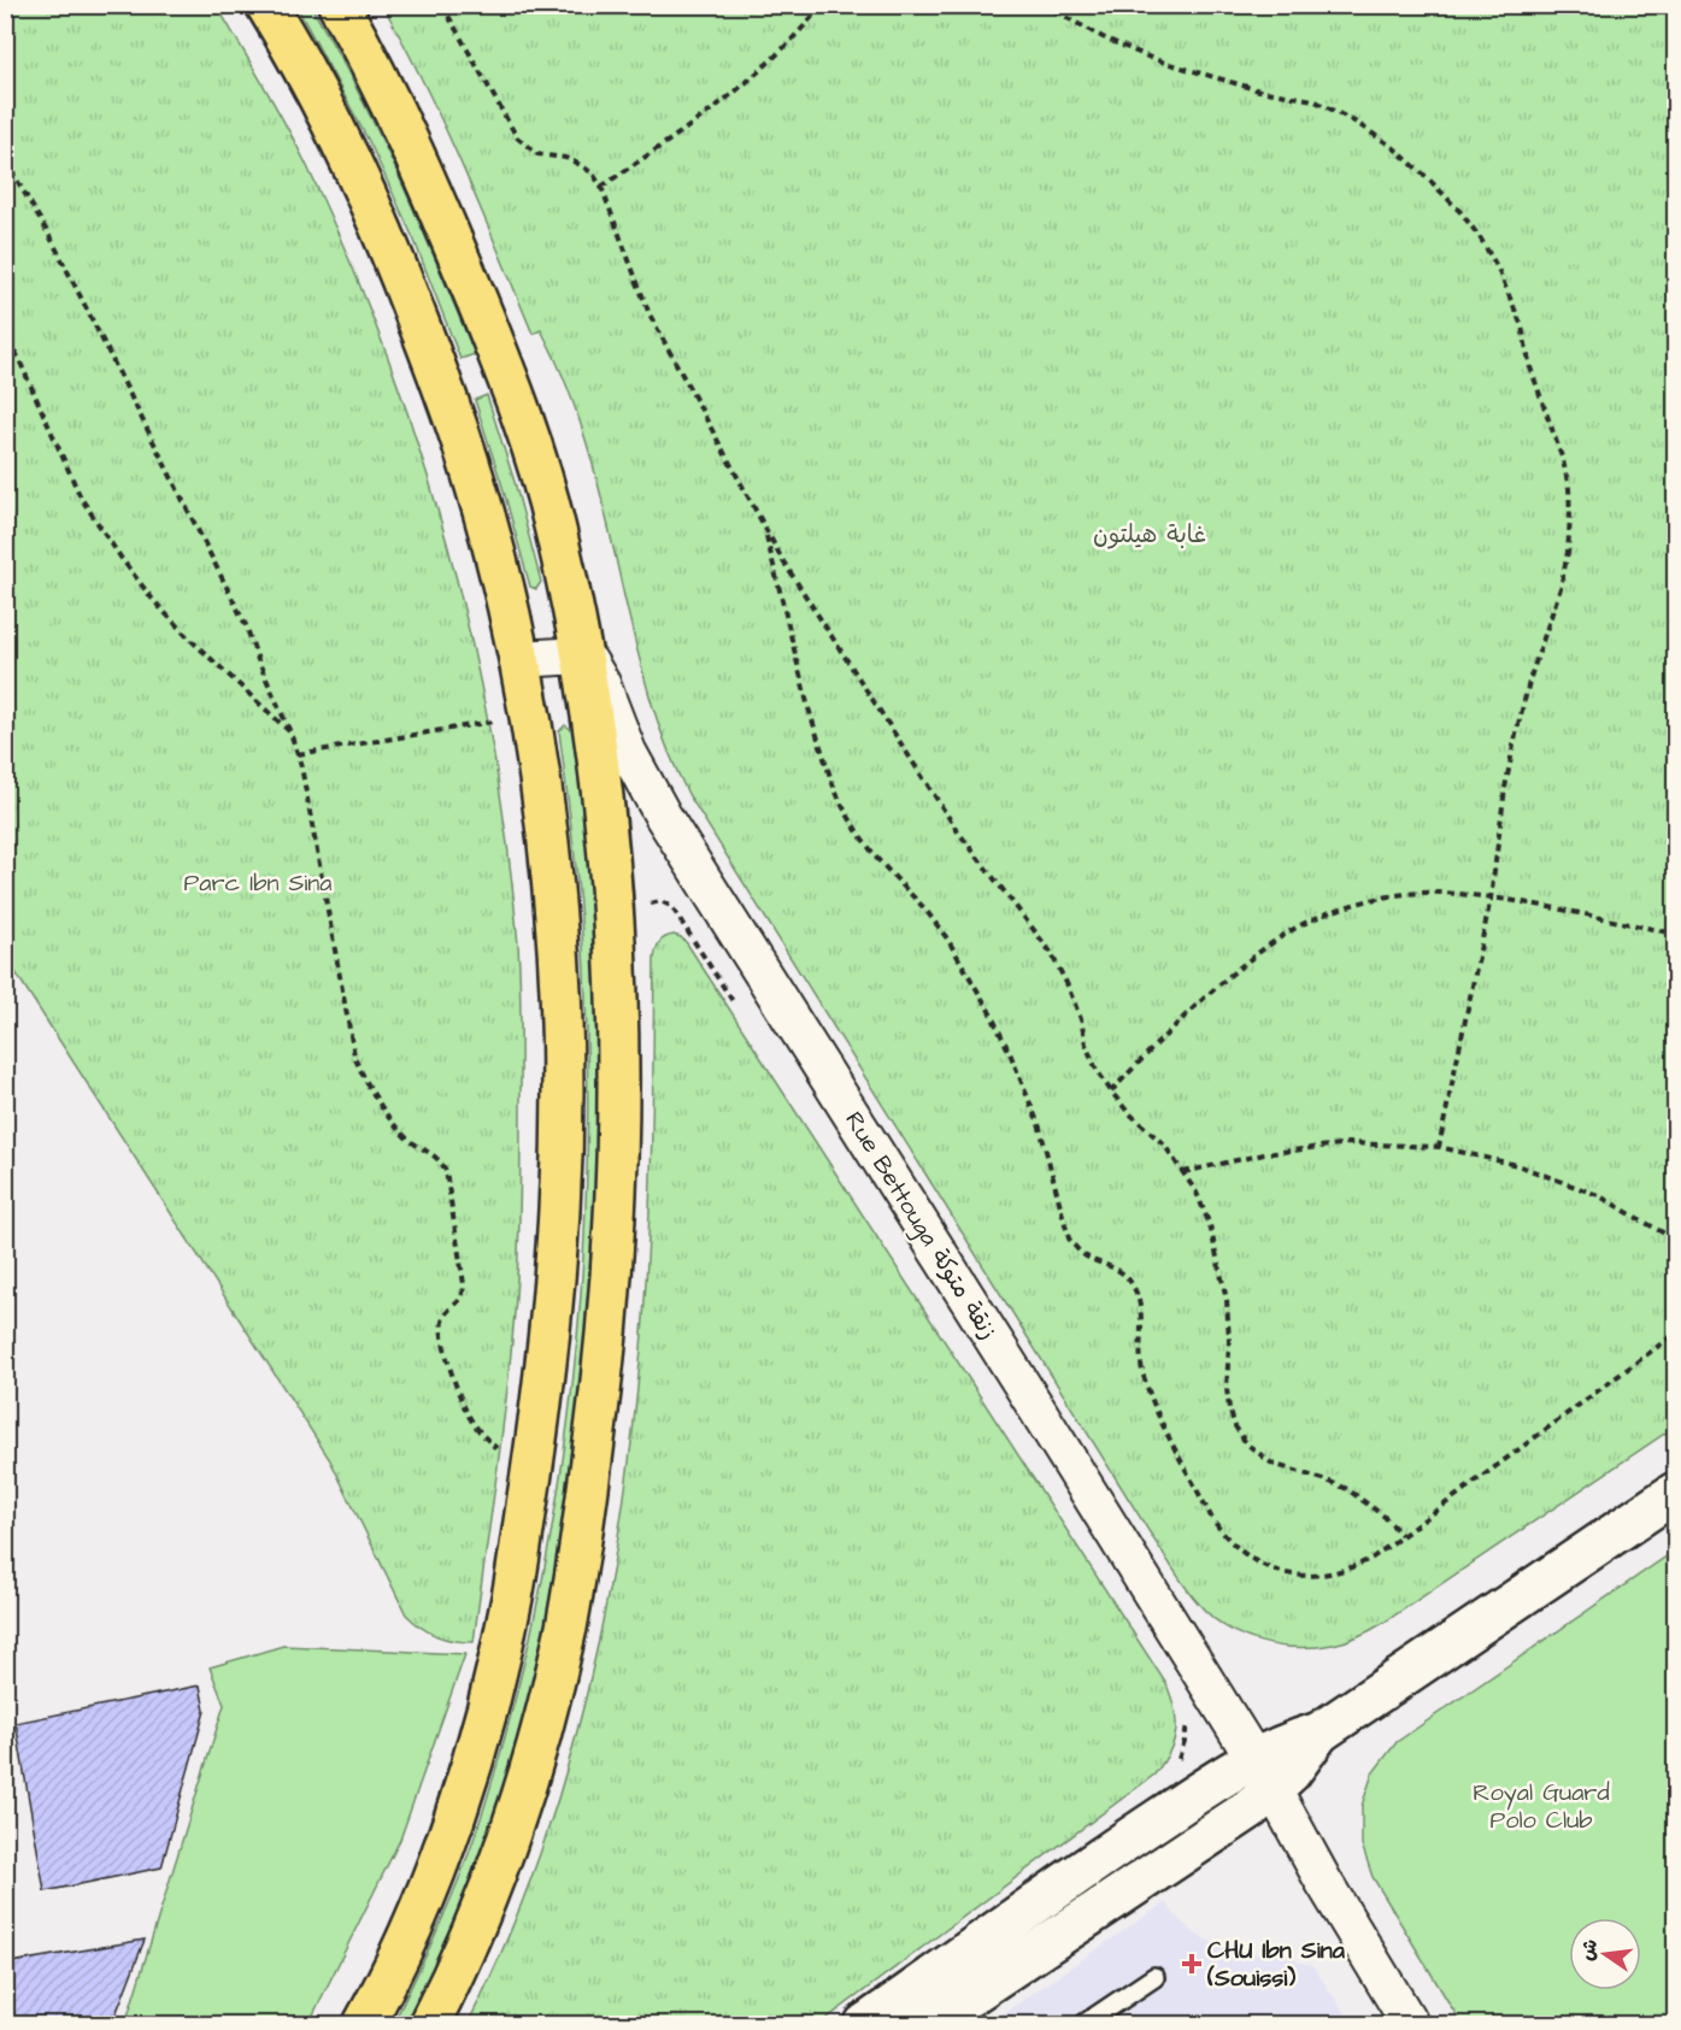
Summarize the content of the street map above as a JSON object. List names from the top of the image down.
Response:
{
  "streets": {
    "street": ["Rue Bettouga زنقة متوكة"]
  },
  "parks": ["غابة هيلتون", "Parc Ibn Sina", "Royal Guard Polo Club"],
  "places": {
    "health": ["CHU Ibn Sina (Souissi)"]
  },
  "north": "left"
}
